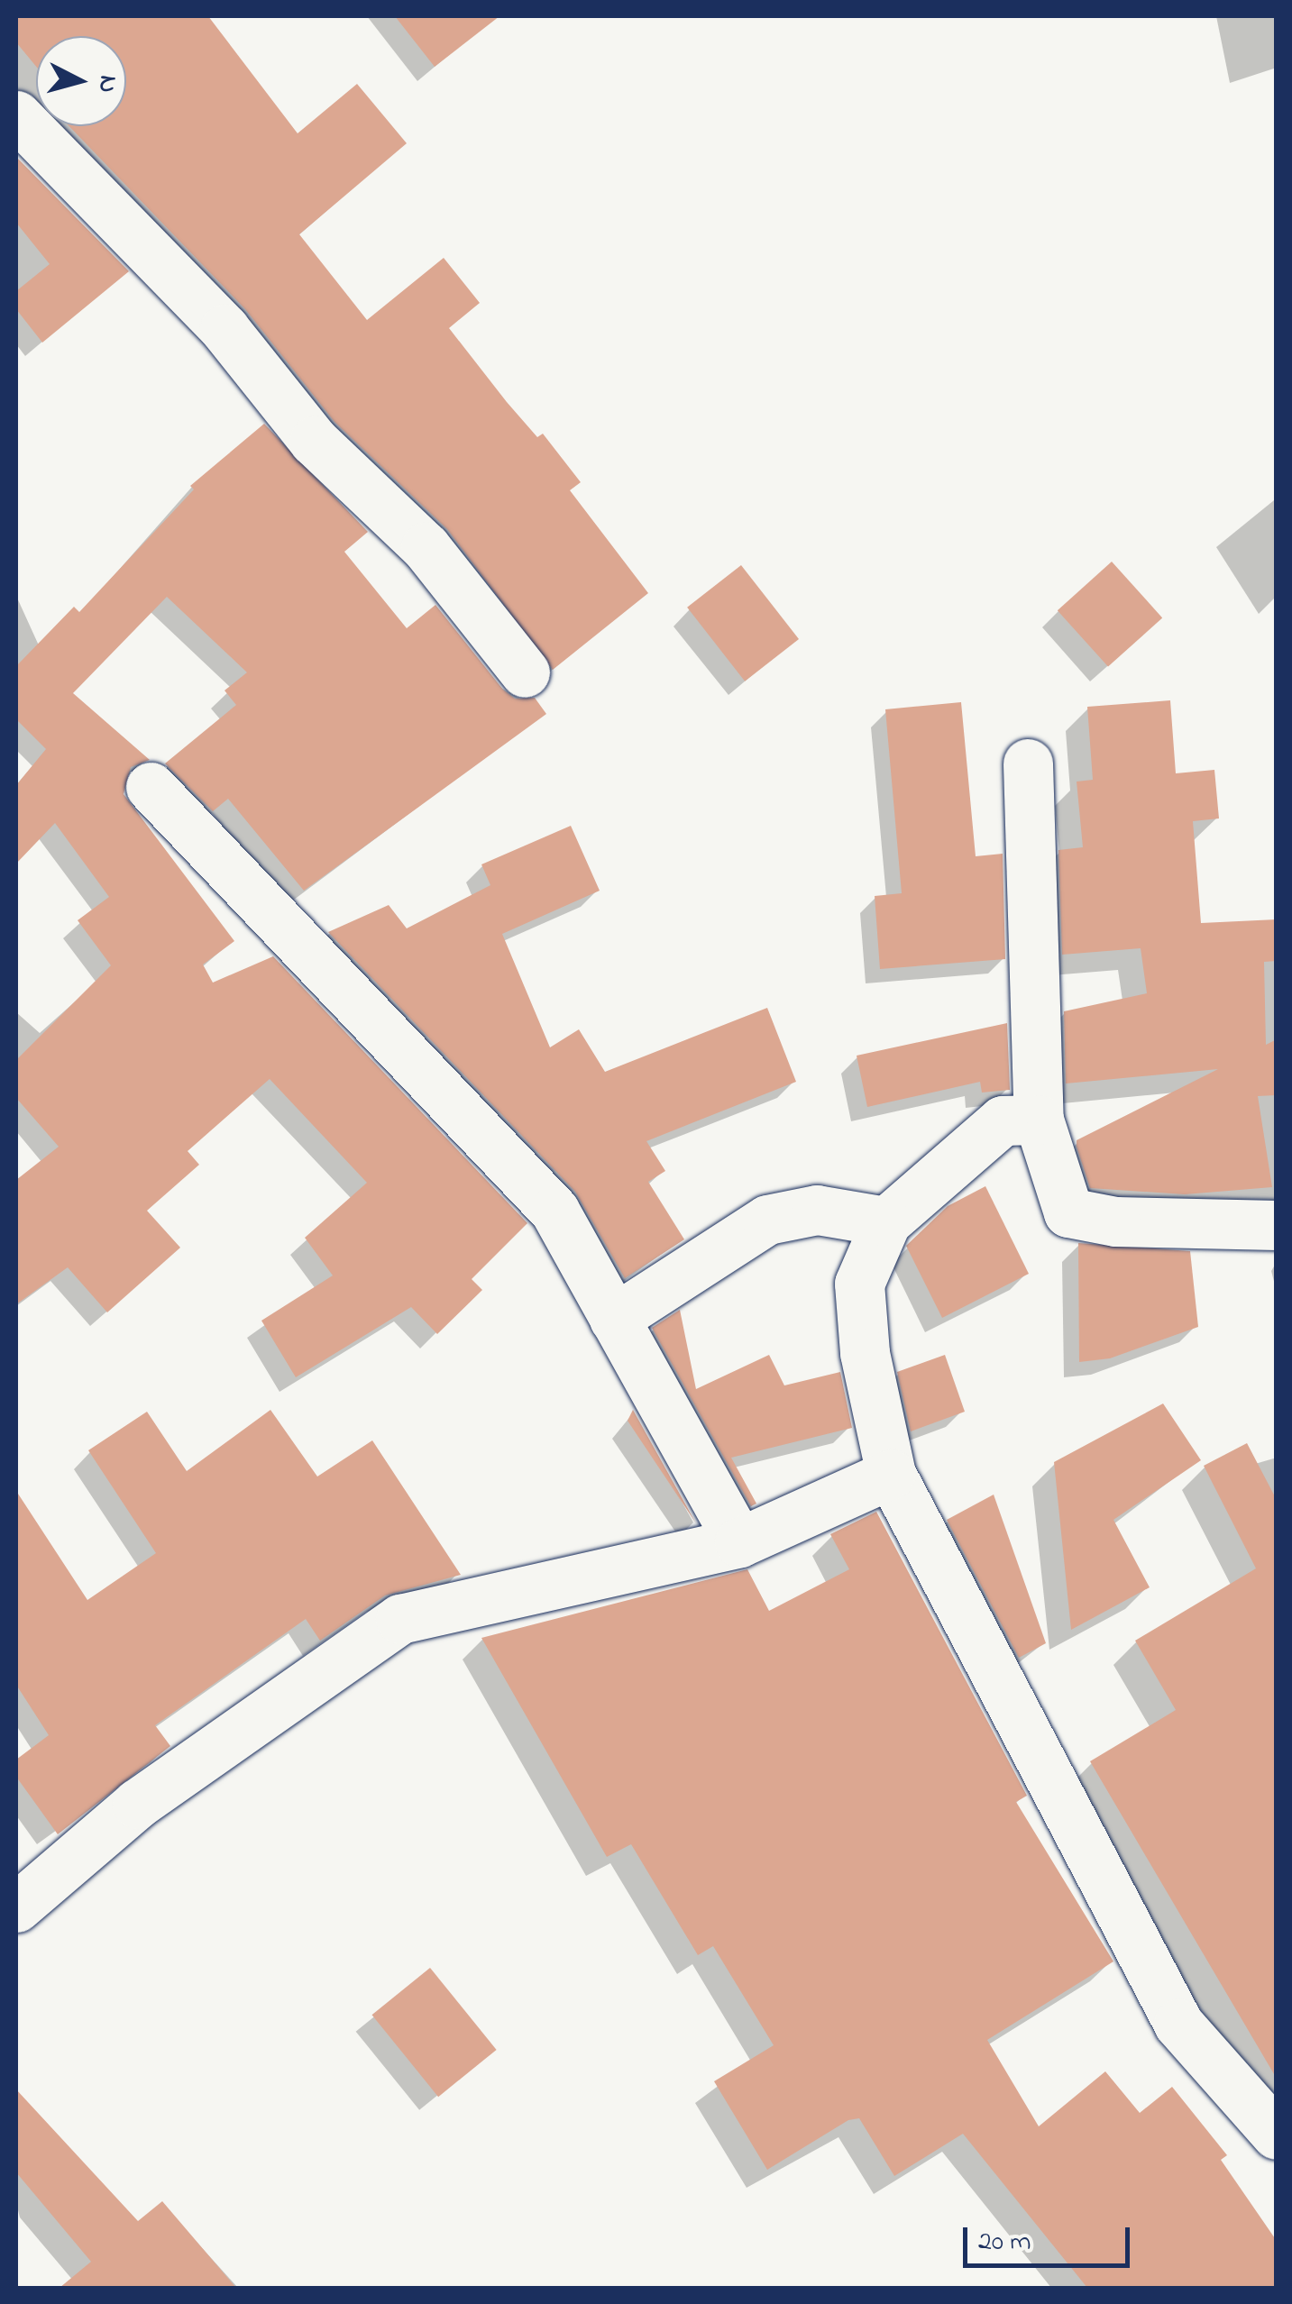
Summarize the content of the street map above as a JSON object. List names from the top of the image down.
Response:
{
  "scale_bar": "20 m",
  "north": "right"
}
